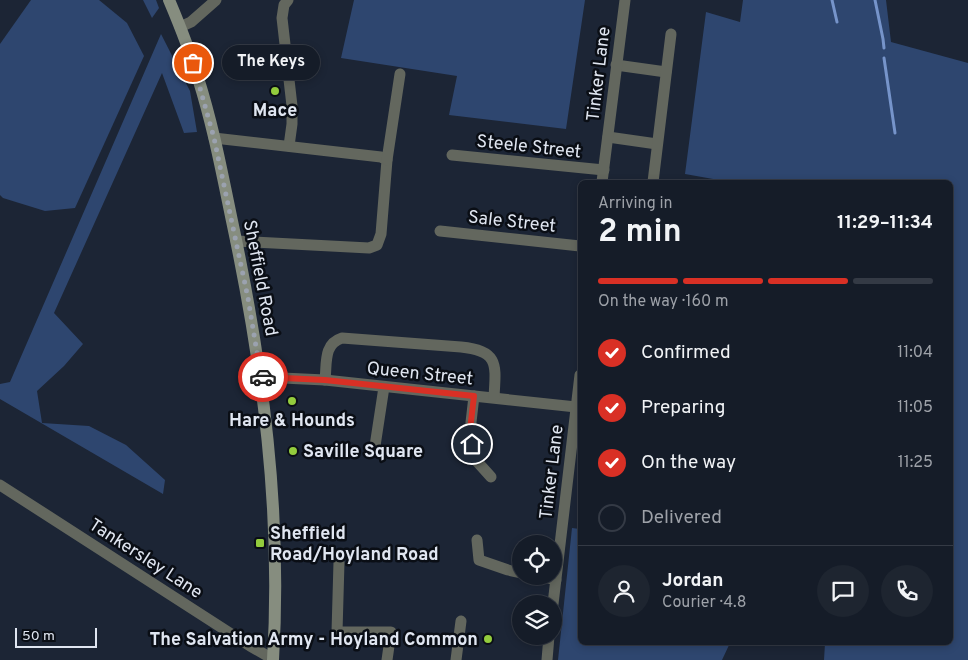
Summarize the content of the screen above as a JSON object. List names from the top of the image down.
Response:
{
  "streets": {
    "main road": ["Sheffield Road"],
    "street": [
      "Tinker Lane",
      "Steele Street",
      "Sale Street",
      "Queen Street",
      "Tankersley Lane"
    ]
  },
  "crossings": [
    ["Tinker Lane", "Steele Street"],
    ["Tinker Lane", "Queen Street"],
    ["Sheffield Road", "Queen Street"],
    ["Sheffield Road", "Tankersley Lane"]
  ],
  "places": {
    "other": [
      "The Keys",
      "Mace",
      "Hare & Hounds",
      "Saville Square",
      "The Salvation Army - Hoyland Common"
    ],
    "transit": ["Sheffield Road/Hoyland Road"]
  },
  "scale_bar": "50 m",
  "page": {
    "bubble": "The Keys",
    "heading": ["2 min", "Arriving in", "11:29–11:34"],
    "panel": ["Jordan", "Courier · 4.8"],
    "bar": "On the way · 160 m",
    "list": [
      ["Confirmed", "11:04"],
      ["Preparing", "11:05"],
      ["On the way", "11:25"],
      "Delivered"
    ],
    "scale": "50 m"
  }
}
